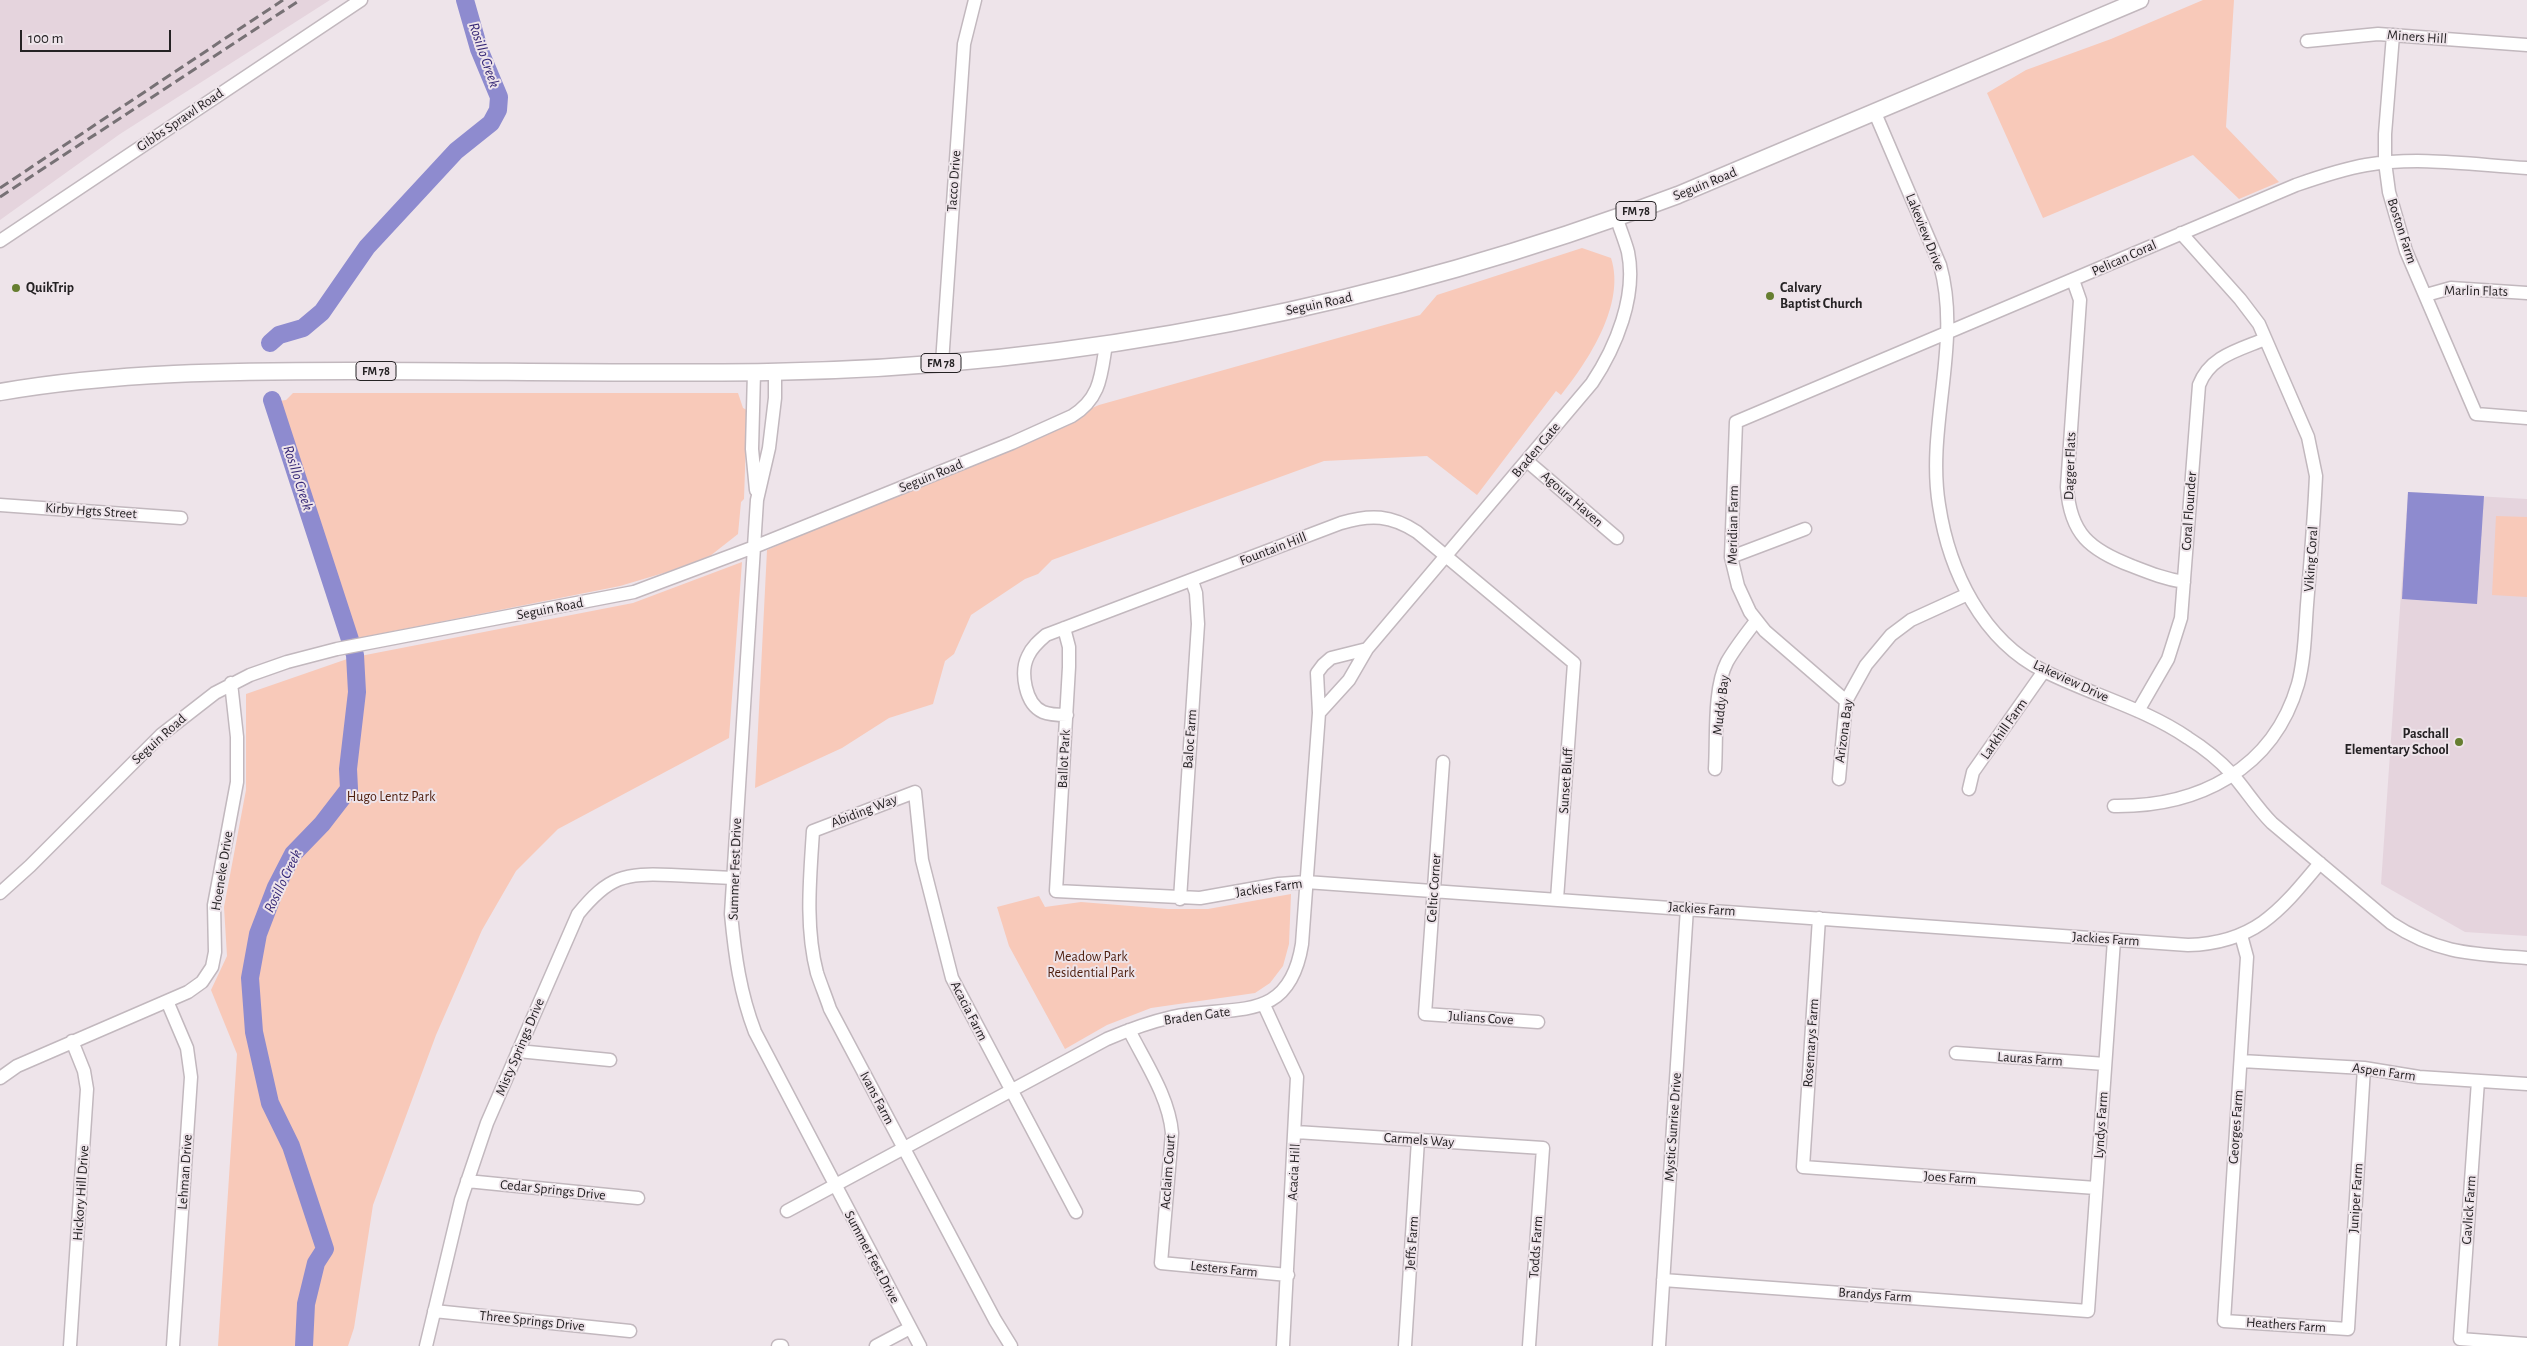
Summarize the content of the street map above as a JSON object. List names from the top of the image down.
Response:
{
  "streets": {
    "main road": ["Seguin Road", "FM 78"],
    "street": [
      "Miners Hill",
      "Gibbs Sprawl Road",
      "Tacco Drive",
      "Boston Farm",
      "Lakeview Drive",
      "Pelican Coral",
      "Marlin Flats",
      "Braden Gate",
      "Dagger Flats",
      "Agoura Haven",
      "Kirby Hgts Street",
      "Coral Flounder",
      "Meridian Farm",
      "Fountain Hill",
      "Viking Coral",
      "Muddy Bay",
      "Larkhill Farm",
      "Arizona Bay",
      "Baloc Farm",
      "Ballot Park",
      "Sunset Bluff",
      "Abiding Way",
      "Summer Fest Drive",
      "Hoeneke Drive",
      "Jackies Farm",
      "Celtic Corner",
      "Acacia Farm",
      "Julians Cove",
      "Rosemarys Farm",
      "Misty Springs Drive",
      "Lauras Farm",
      "Aspen Farm",
      "Ivans Farm",
      "Lyndys Farm",
      "Mystic Sunrise Drive",
      "Georges Farm",
      "Carmels Way",
      "Lehman Drive",
      "Acclaim Court",
      "Acacia Hill",
      "Joes Farm",
      "Cedar Springs Drive",
      "Hickory Hill Drive",
      "Juniper Farm",
      "Gavlick Farm",
      "Jeffs Farm",
      "Todds Farm",
      "Lesters Farm",
      "Brandys Farm",
      "Three Springs Drive",
      "Heathers Farm"
    ]
  },
  "crossings": [
    ["Miners Hill", "Boston Farm"],
    ["Tacco Drive", "Seguin Road"],
    ["Seguin Road", "Lakeview Drive"],
    ["Seguin Road", "Braden Gate"],
    ["Seguin Road", "Summer Fest Drive"],
    ["Seguin Road", "Hoeneke Drive"],
    ["Boston Farm", "Pelican Coral"],
    ["Boston Farm", "Marlin Flats"],
    ["Lakeview Drive", "Pelican Coral"],
    ["Lakeview Drive", "Coral Flounder"],
    ["Lakeview Drive", "Viking Coral"],
    ["Lakeview Drive", "Larkhill Farm"],
    ["Lakeview Drive", "Arizona Bay"],
    ["Lakeview Drive", "Jackies Farm"],
    ["Pelican Coral", "Dagger Flats"],
    ["Pelican Coral", "Meridian Farm"],
    ["Pelican Coral", "Viking Coral"],
    ["Braden Gate", "Agoura Haven"],
    ["Braden Gate", "Fountain Hill"],
    ["Braden Gate", "Summer Fest Drive"],
    ["Braden Gate", "Acacia Farm"],
    ["Braden Gate", "Ivans Farm"],
    ["Braden Gate", "Acclaim Court"],
    ["Braden Gate", "Acacia Hill"],
    ["Dagger Flats", "Coral Flounder"],
    ["Coral Flounder", "Viking Coral"],
    ["Meridian Farm", "Muddy Bay"],
    ["Meridian Farm", "Arizona Bay"],
    ["Fountain Hill", "Baloc Farm"],
    ["Fountain Hill", "Ballot Park"],
    ["Fountain Hill", "Sunset Bluff"],
    ["Baloc Farm", "Jackies Farm"],
    ["Ballot Park", "Jackies Farm"],
    ["Sunset Bluff", "Jackies Farm"],
    ["Abiding Way", "Acacia Farm"],
    ["Abiding Way", "Ivans Farm"],
    ["Summer Fest Drive", "Misty Springs Drive"],
    ["Hoeneke Drive", "Lehman Drive"],
    ["Hoeneke Drive", "Hickory Hill Drive"],
    ["Jackies Farm", "Celtic Corner"],
    ["Jackies Farm", "Rosemarys Farm"],
    ["Jackies Farm", "Lyndys Farm"],
    ["Jackies Farm", "Mystic Sunrise Drive"],
    ["Jackies Farm", "Georges Farm"],
    ["Celtic Corner", "Julians Cove"],
    ["Rosemarys Farm", "Joes Farm"],
    ["Misty Springs Drive", "Cedar Springs Drive"],
    ["Misty Springs Drive", "Three Springs Drive"],
    ["Lauras Farm", "Lyndys Farm"],
    ["Aspen Farm", "Georges Farm"],
    ["Aspen Farm", "Juniper Farm"],
    ["Aspen Farm", "Gavlick Farm"],
    ["Lyndys Farm", "Joes Farm"],
    ["Lyndys Farm", "Brandys Farm"],
    ["Mystic Sunrise Drive", "Brandys Farm"],
    ["Georges Farm", "Heathers Farm"],
    ["Carmels Way", "Acacia Hill"],
    ["Carmels Way", "Jeffs Farm"],
    ["Carmels Way", "Todds Farm"],
    ["Acclaim Court", "Lesters Farm"],
    ["Acacia Hill", "Lesters Farm"],
    ["Juniper Farm", "Heathers Farm"]
  ],
  "water": ["Rosillo Creek"],
  "parks": ["Hugo Lentz Park", "Meadow Park Residential Park"],
  "places": ["QuikTrip", "Calvary Baptist Church", "Paschall Elementary School"],
  "scale_bar": "100 m"
}
